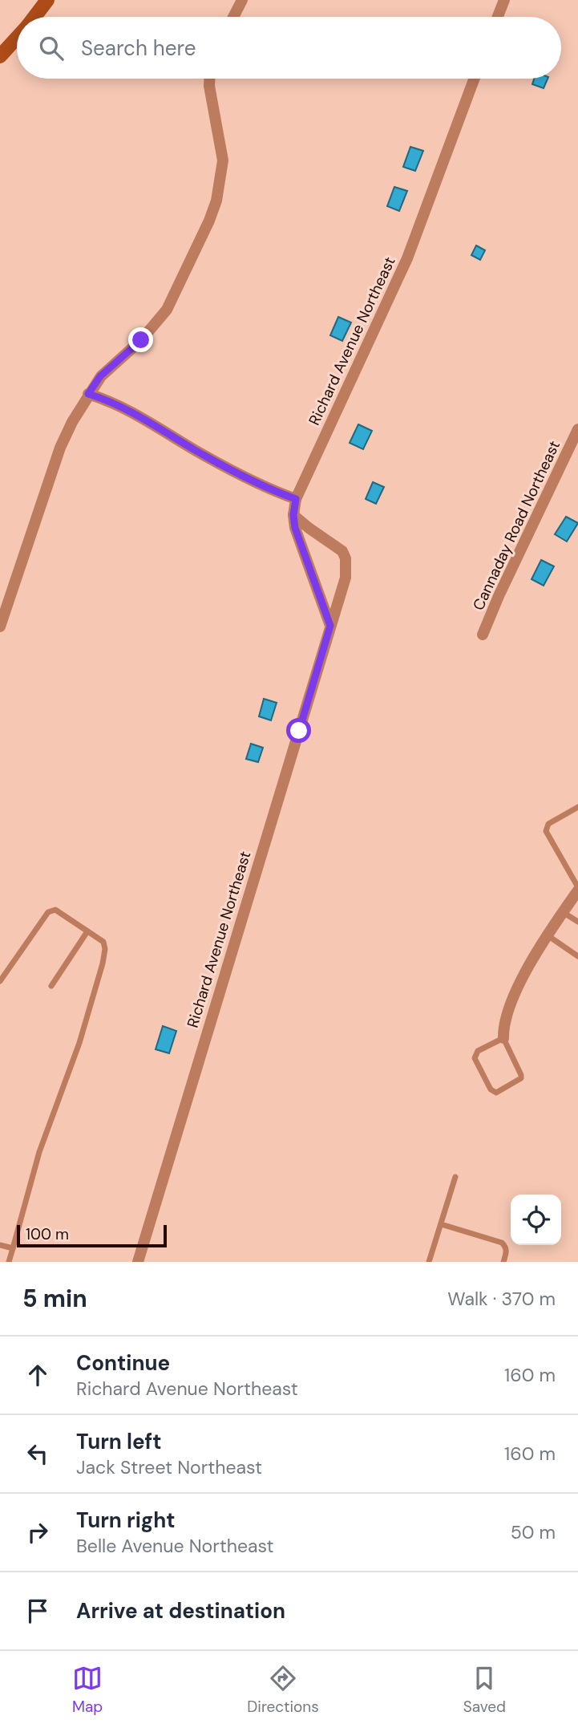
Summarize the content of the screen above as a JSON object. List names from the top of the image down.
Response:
{
  "streets": {
    "street": ["Richard Avenue Northeast", "Cannaday Road Northeast"]
  },
  "scale_bar": "100 m",
  "page": {
    "search": "Search here",
    "scale": "100 m",
    "heading": ["5 min", "Walk · 370 m"],
    "list": [
      ["Continue", "Richard Avenue Northeast", "160 m"],
      ["Turn left", "Jack Street Northeast", "160 m"],
      ["Turn right", "Belle Avenue Northeast", "50 m"],
      "Arrive at destination"
    ],
    "nav": ["Map", "Directions", "Saved"]
  }
}
